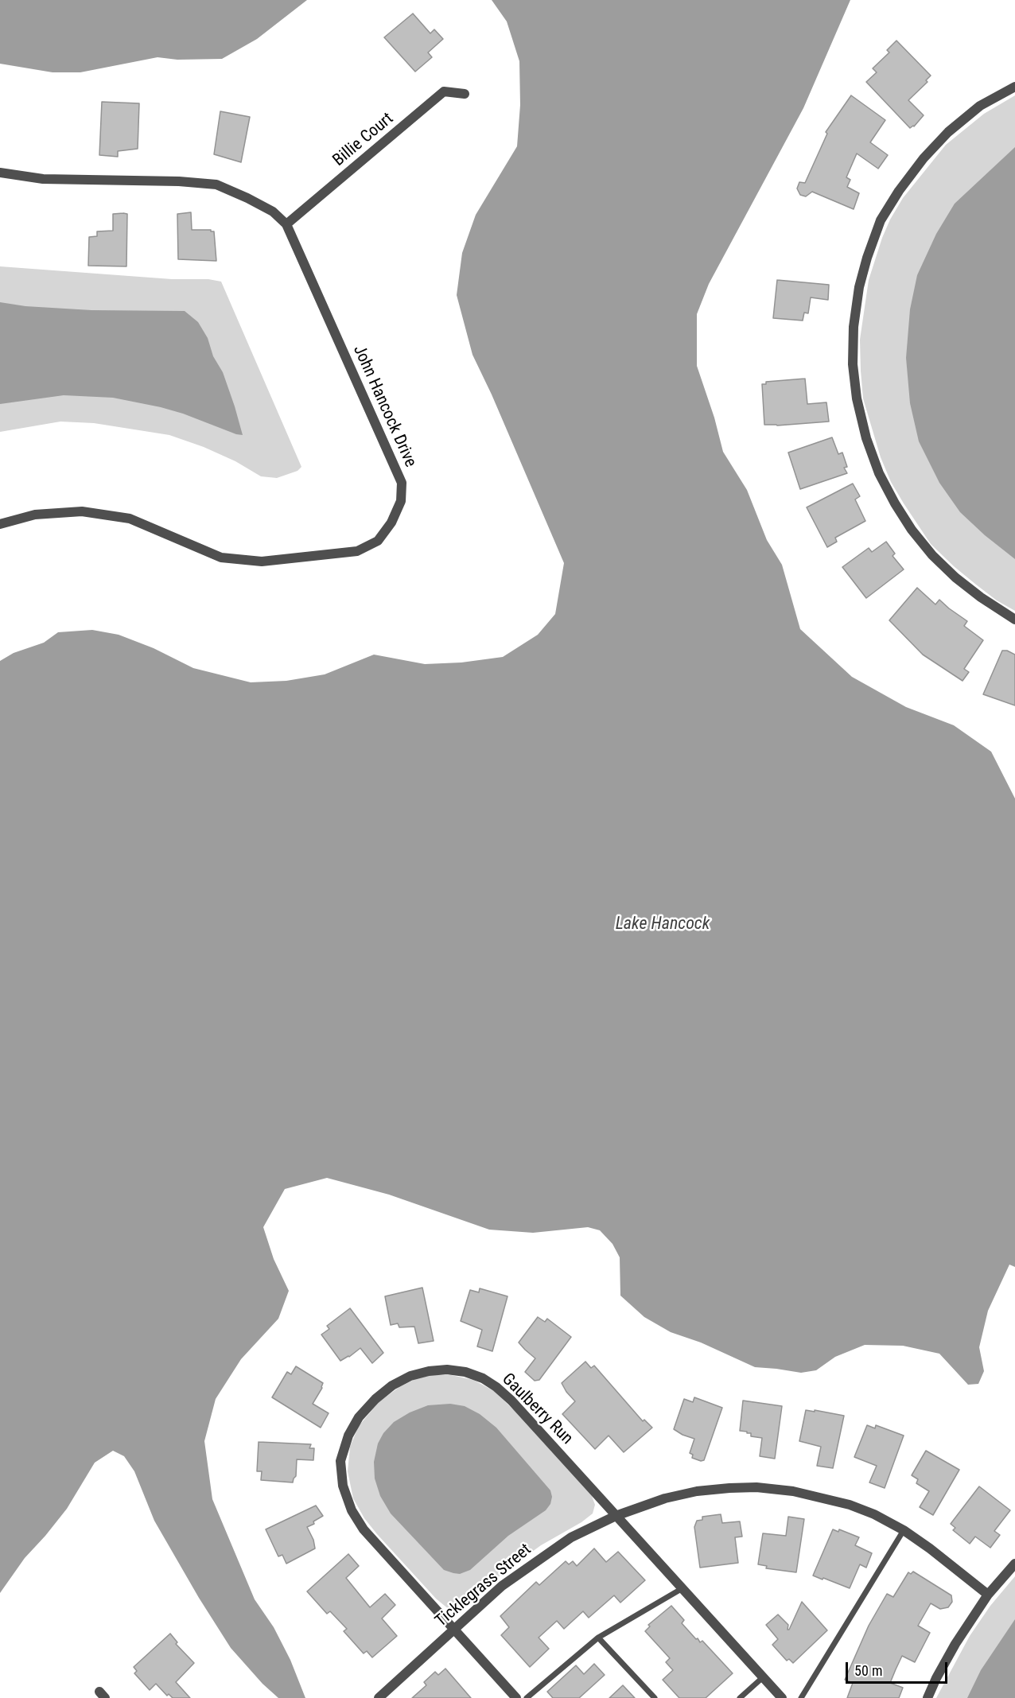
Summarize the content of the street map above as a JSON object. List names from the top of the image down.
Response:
{
  "streets": {
    "street": [
      "Billie Court",
      "John Hancock Drive",
      "Gaulberry Run",
      "Ticklegrass Street"
    ]
  },
  "crossings": [
    ["Billie Court", "John Hancock Drive"],
    ["Gaulberry Run", "Ticklegrass Street"]
  ],
  "water": ["Lake Hancock"],
  "scale_bar": "50 m"
}
